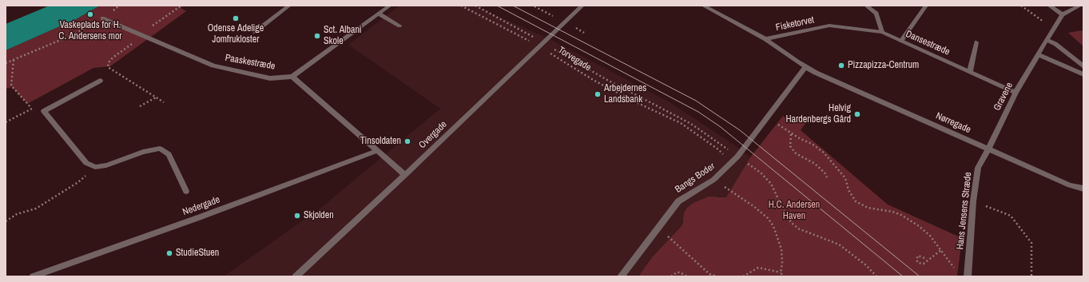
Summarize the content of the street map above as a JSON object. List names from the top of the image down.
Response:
{
  "streets": {
    "street": [
      "Fisketorvet",
      "Dansestræde",
      "Paaskestræde",
      "Gravene",
      "Nørregade",
      "Overgade",
      "Bangs Boder",
      "Nedergade",
      "Hans Jensens Stræde"
    ],
    "path": ["Torvegade"]
  },
  "crossings": [
    ["Fisketorvet", "Dansestræde"],
    ["Fisketorvet", "Nørregade"],
    ["Fisketorvet", "Bangs Boder"],
    ["Dansestræde", "Gravene"],
    ["Torvegade", "Overgade"],
    ["Torvegade", "Bangs Boder"],
    ["Gravene", "Nørregade"],
    ["Gravene", "Hans Jensens Stræde"],
    ["Nørregade", "Hans Jensens Stræde"]
  ],
  "parks": ["H.C. Andersen Haven"],
  "places": [
    "Vaskeplads for H. C. Andersens mor",
    "Odense Adelige Jomfrukloster",
    "Sct. Albani Skole",
    "Pizzapizza-Centrum",
    "Arbejdernes Landsbank",
    "Helvig Hardenbergs Gård",
    "Tinsoldaten",
    "Skjolden",
    "StudieStuen"
  ]
}
